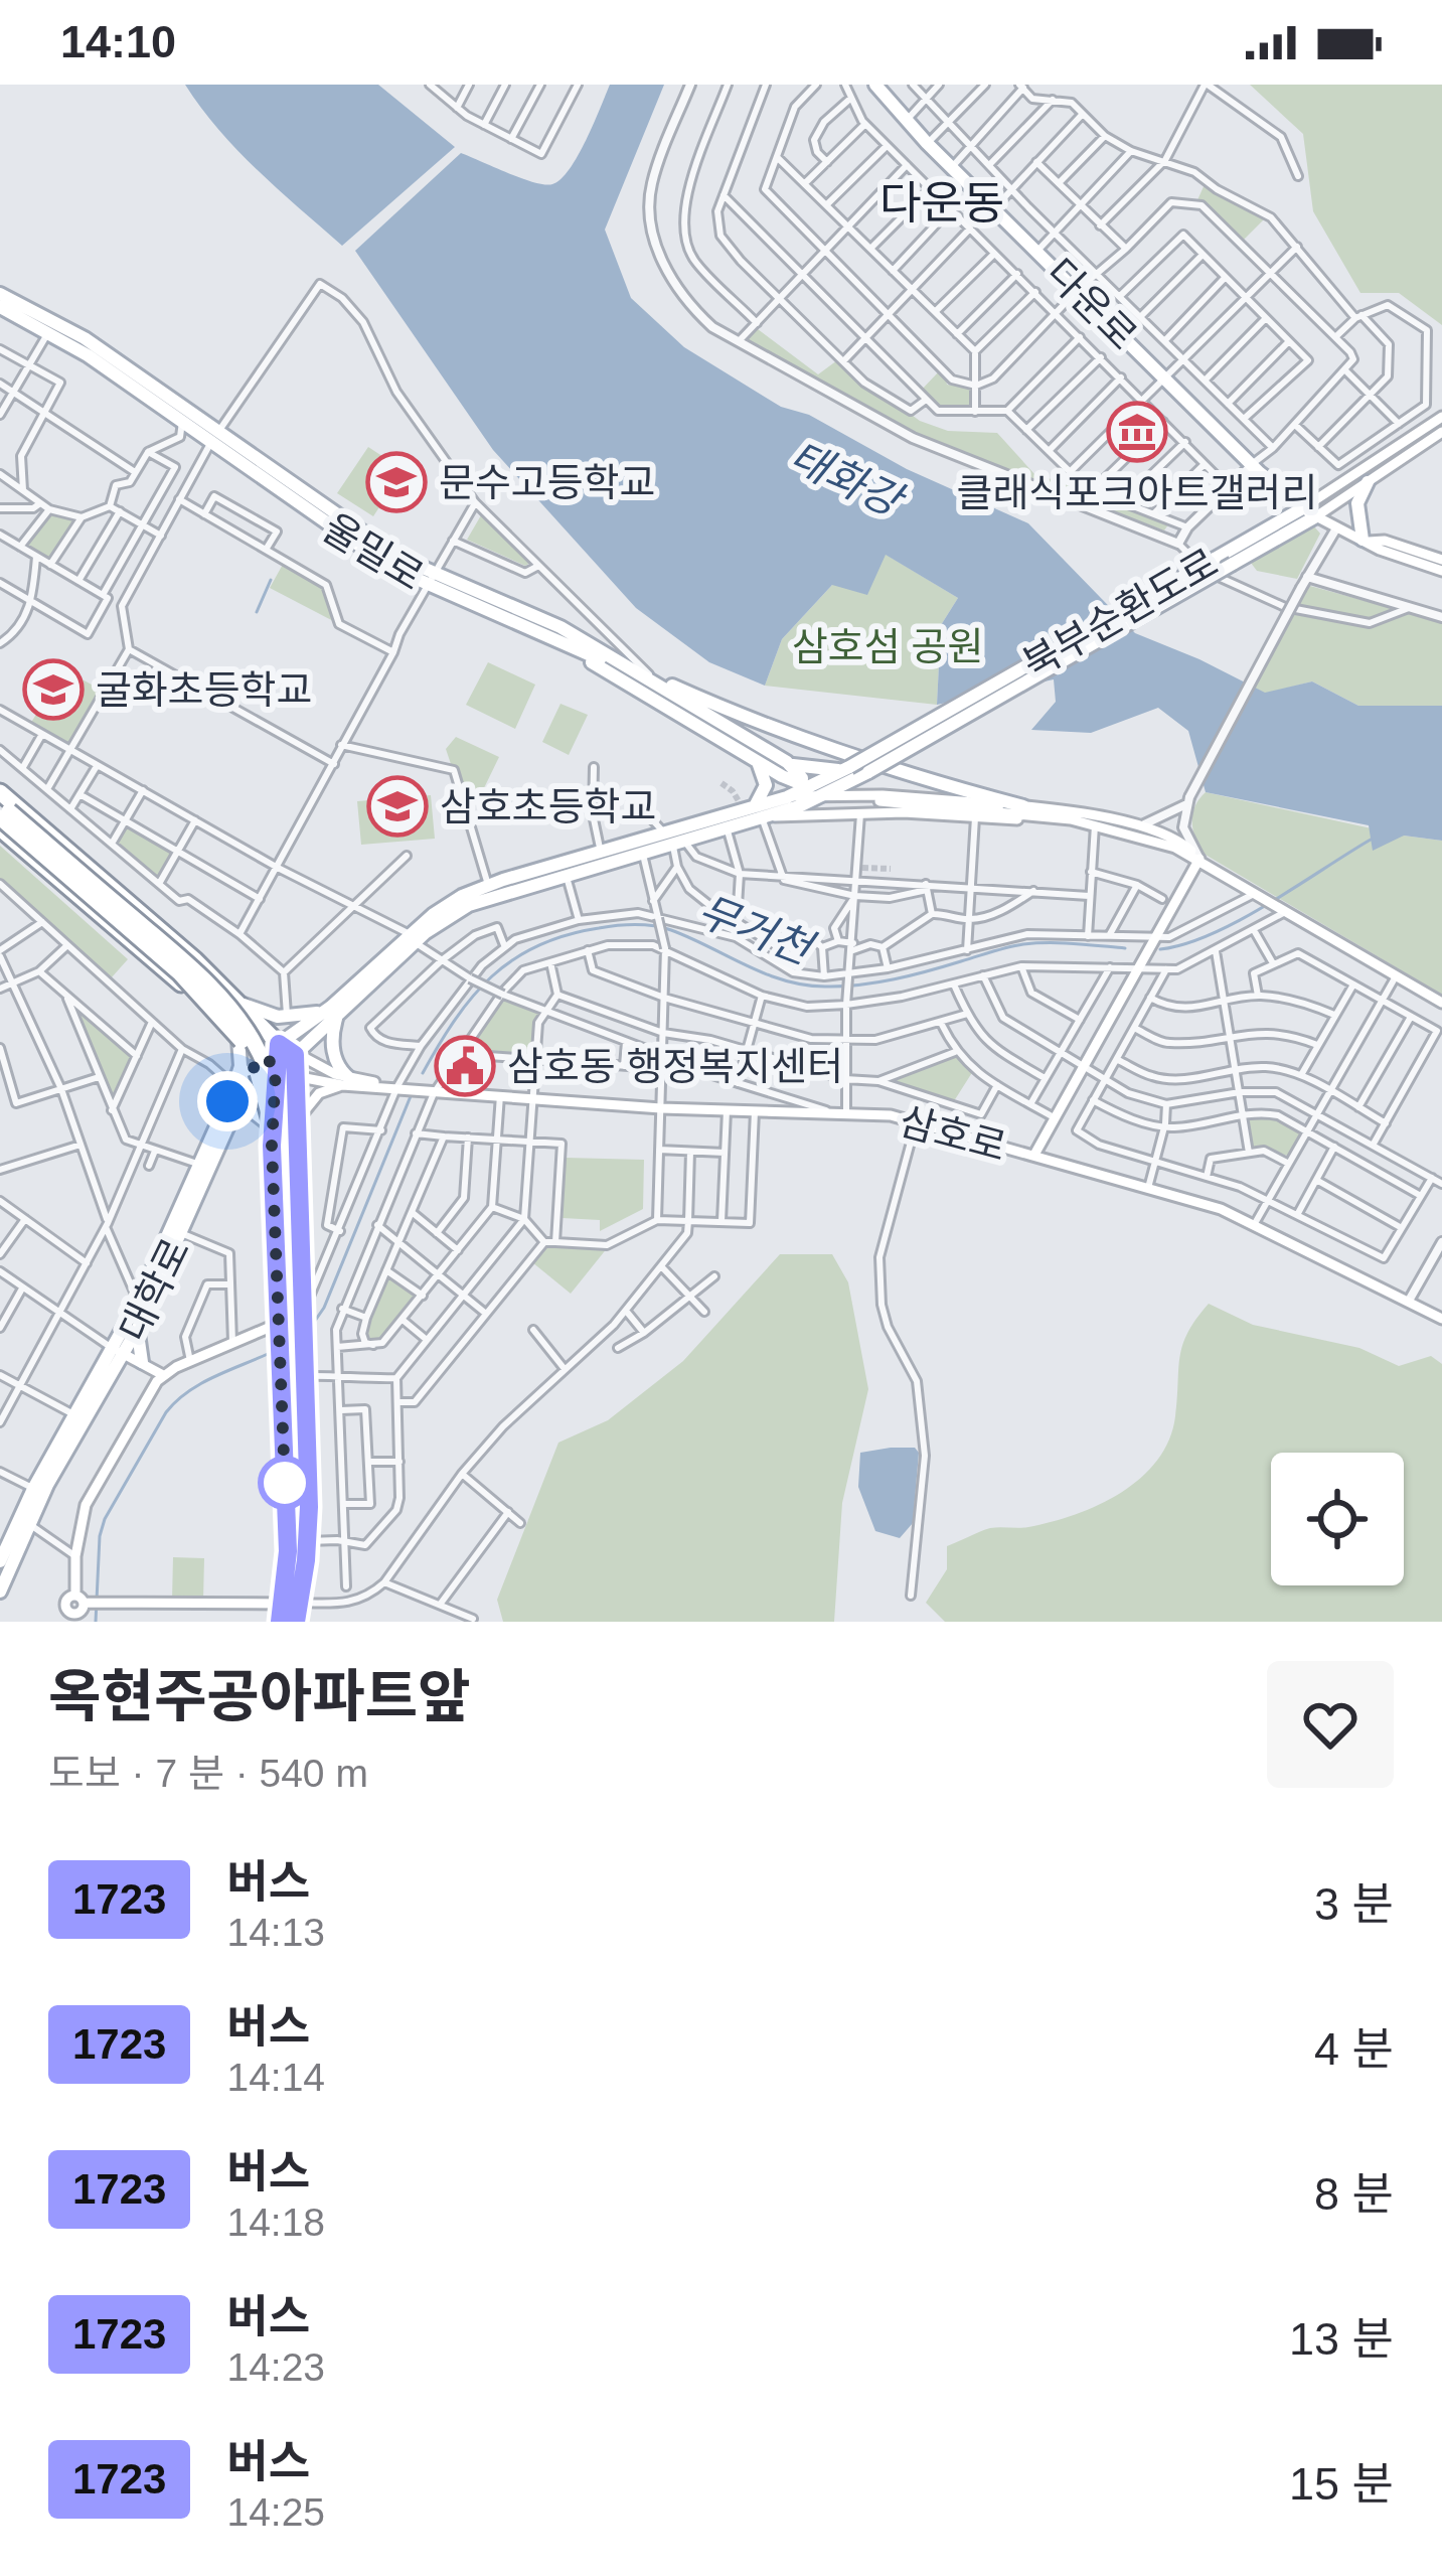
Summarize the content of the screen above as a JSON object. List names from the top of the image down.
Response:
{
  "streets": {
    "main road": [
      "다운로",
      "울밀로",
      "북부순환도로",
      "삼호로",
      "대학로"
    ]
  },
  "crossings": [
    ["다운로", "북부순환도로"],
    ["울밀로", "북부순환도로"],
    ["북부순환도로", "대학로"]
  ],
  "districts": ["다운동"],
  "water": ["태화강", "무거천"],
  "parks": ["삼호섬 공원"],
  "places": {
    "museum": ["클래식포크아트갤러리"],
    "school or university": ["문수고등학교", "굴화초등학교", "삼호초등학교"],
    "public building": ["삼호동 행정복지센터"]
  },
  "lines": ["bus line 1723"],
  "page": {
    "status": "14:10",
    "heading": ["옥현주공아파트앞", "도보 · 7 분 · 540 m"],
    "list": [
      {
        "mark": "1723",
        "name": "버스",
        "note": "14:13",
        "value": "3 분"
      },
      {
        "mark": "1723",
        "name": "버스",
        "note": "14:14",
        "value": "4 분"
      },
      {
        "mark": "1723",
        "name": "버스",
        "note": "14:18",
        "value": "8 분"
      },
      {
        "mark": "1723",
        "name": "버스",
        "note": "14:23",
        "value": "13 분"
      },
      {
        "mark": "1723",
        "name": "버스",
        "note": "14:25",
        "value": "15 분"
      }
    ]
  }
}
